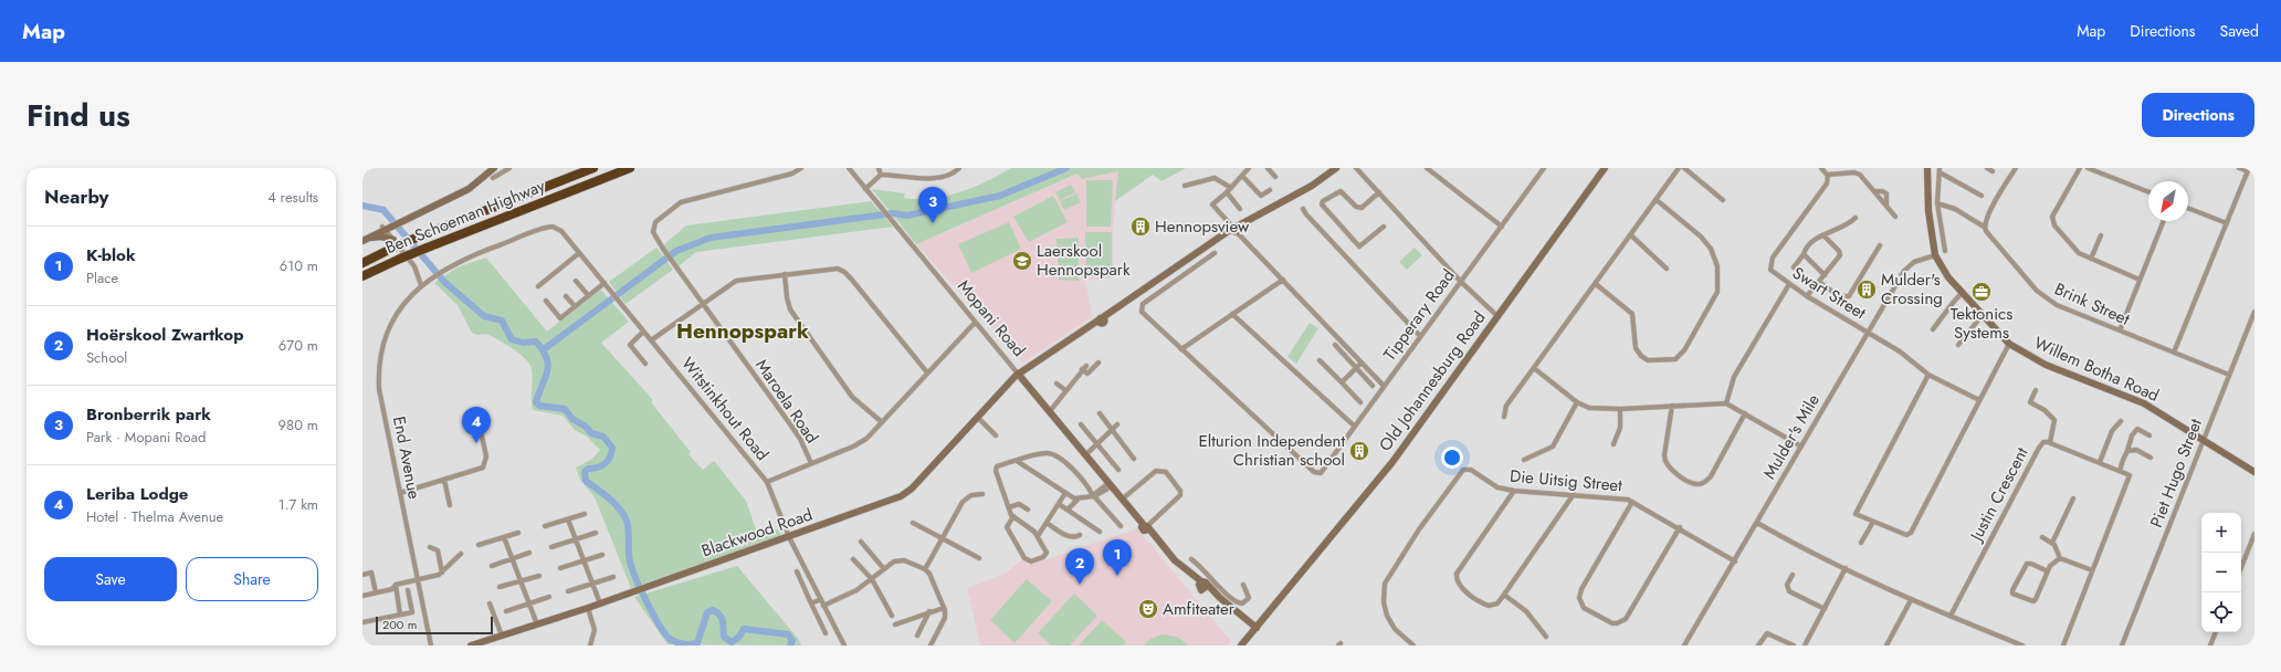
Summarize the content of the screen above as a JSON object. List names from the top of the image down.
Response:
{
  "streets": {
    "highway": ["Ben Schoeman Highway"],
    "street": [
      "Swart Street",
      "Brink Street",
      "Tipperary Road",
      "Mopani Road",
      "Willem Botha Road",
      "Old Johannesburg Road",
      "Maroela Road",
      "Witstinkhout Road",
      "Mulder's Mile",
      "End Avenue",
      "Piet Hugo Street",
      "Die Uitsig Street",
      "Justin Crescent",
      "Blackwood Road"
    ]
  },
  "crossings": [
    ["Swart Street", "Mulder's Mile"],
    ["Brink Street", "Piet Hugo Street"],
    ["Mopani Road", "Old Johannesburg Road"],
    ["Mopani Road", "Blackwood Road"],
    ["Willem Botha Road", "Mulder's Mile"],
    ["Willem Botha Road", "Piet Hugo Street"],
    ["Witstinkhout Road", "End Avenue"],
    ["Witstinkhout Road", "Blackwood Road"],
    ["Mulder's Mile", "Die Uitsig Street"]
  ],
  "districts": ["Hennopspark"],
  "places": {
    "building": ["Hennopsview", "Mulder's Crossing", "Elturion Independent Christian school"],
    "school or university": ["Laerskool Hennopspark"],
    "office": ["Tektonics Systems"],
    "theatre": ["Amfiteater"]
  },
  "scale_bar": "200 m",
  "north": "bottom left",
  "page": {
    "header": "Map",
    "nav": ["Map", "Directions", "Saved"],
    "title": "Find us",
    "buttons": [
      "Directions",
      ["Save", "Share"]
    ],
    "heading": ["Nearby", "4 results"],
    "pins": [
      "3",
      "4",
      "1",
      "2"
    ],
    "list": [
      {
        "mark": "1",
        "name": "K-blok",
        "note": "Place",
        "value": "610 m"
      },
      {
        "mark": "2",
        "name": "Hoërskool Zwartkop",
        "note": "School",
        "value": "670 m"
      },
      {
        "mark": "3",
        "name": "Bronberrik park",
        "note": "Park · Mopani Road",
        "value": "980 m"
      },
      {
        "mark": "4",
        "name": "Leriba Lodge",
        "note": "Hotel · Thelma Avenue",
        "value": "1.7 km"
      }
    ],
    "map_buttons": ["+", "−"],
    "scale": "200 m"
  }
}
